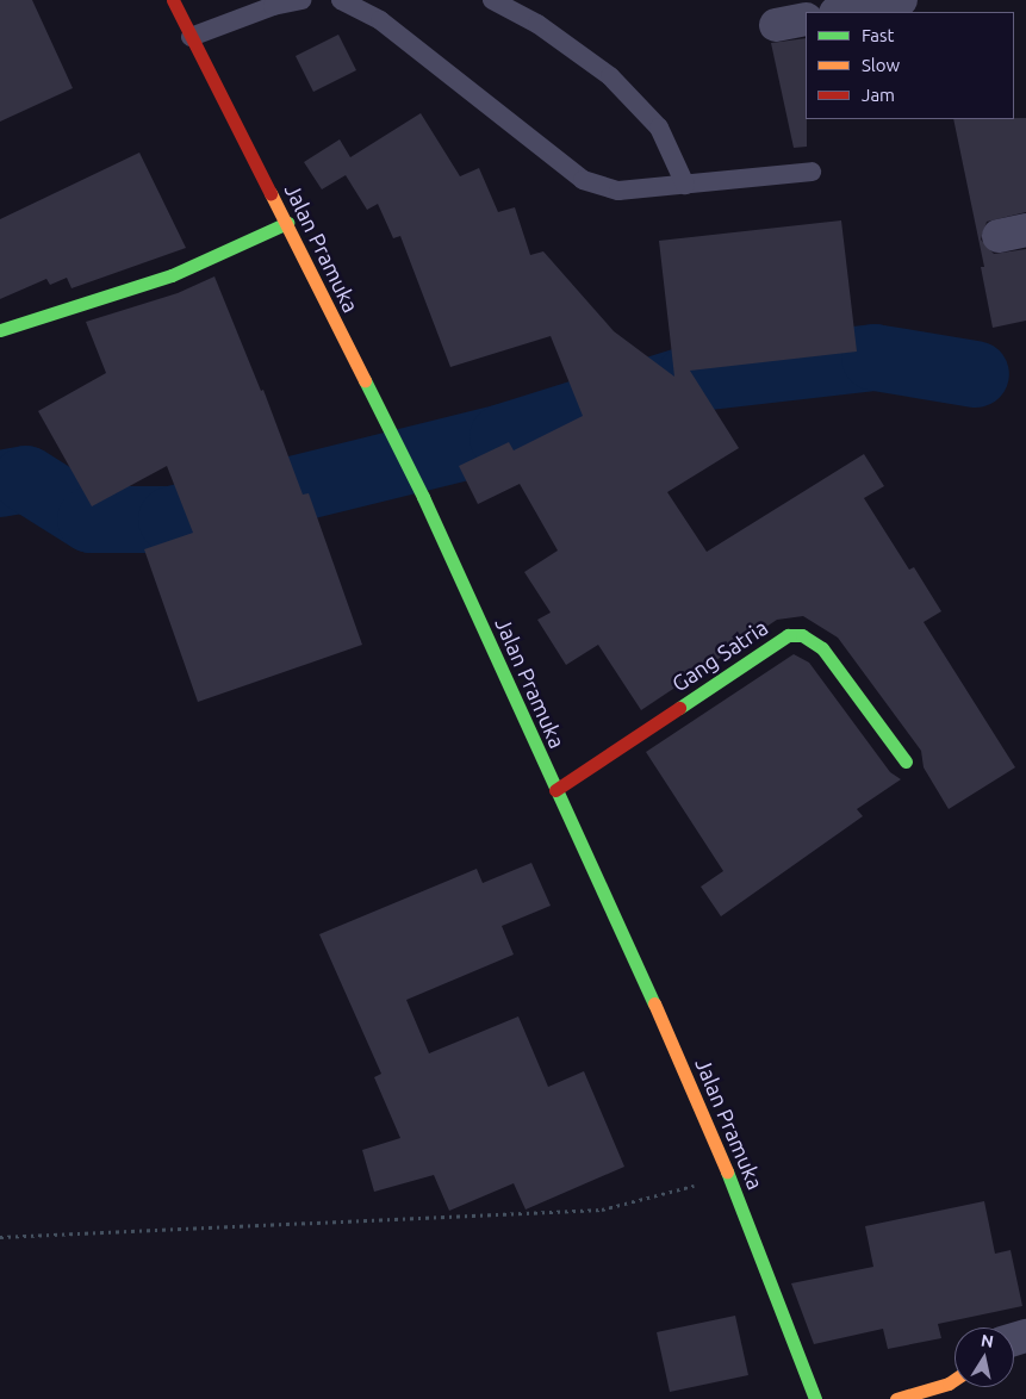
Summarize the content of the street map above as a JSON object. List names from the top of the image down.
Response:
{
  "streets": {
    "main road": ["Jalan Pramuka", "Gang Satria"]
  },
  "crossings": [
    ["Jalan Pramuka", "Gang Satria"]
  ],
  "legend": ["Fast", "Slow", "Jam"],
  "north": "top"
}
